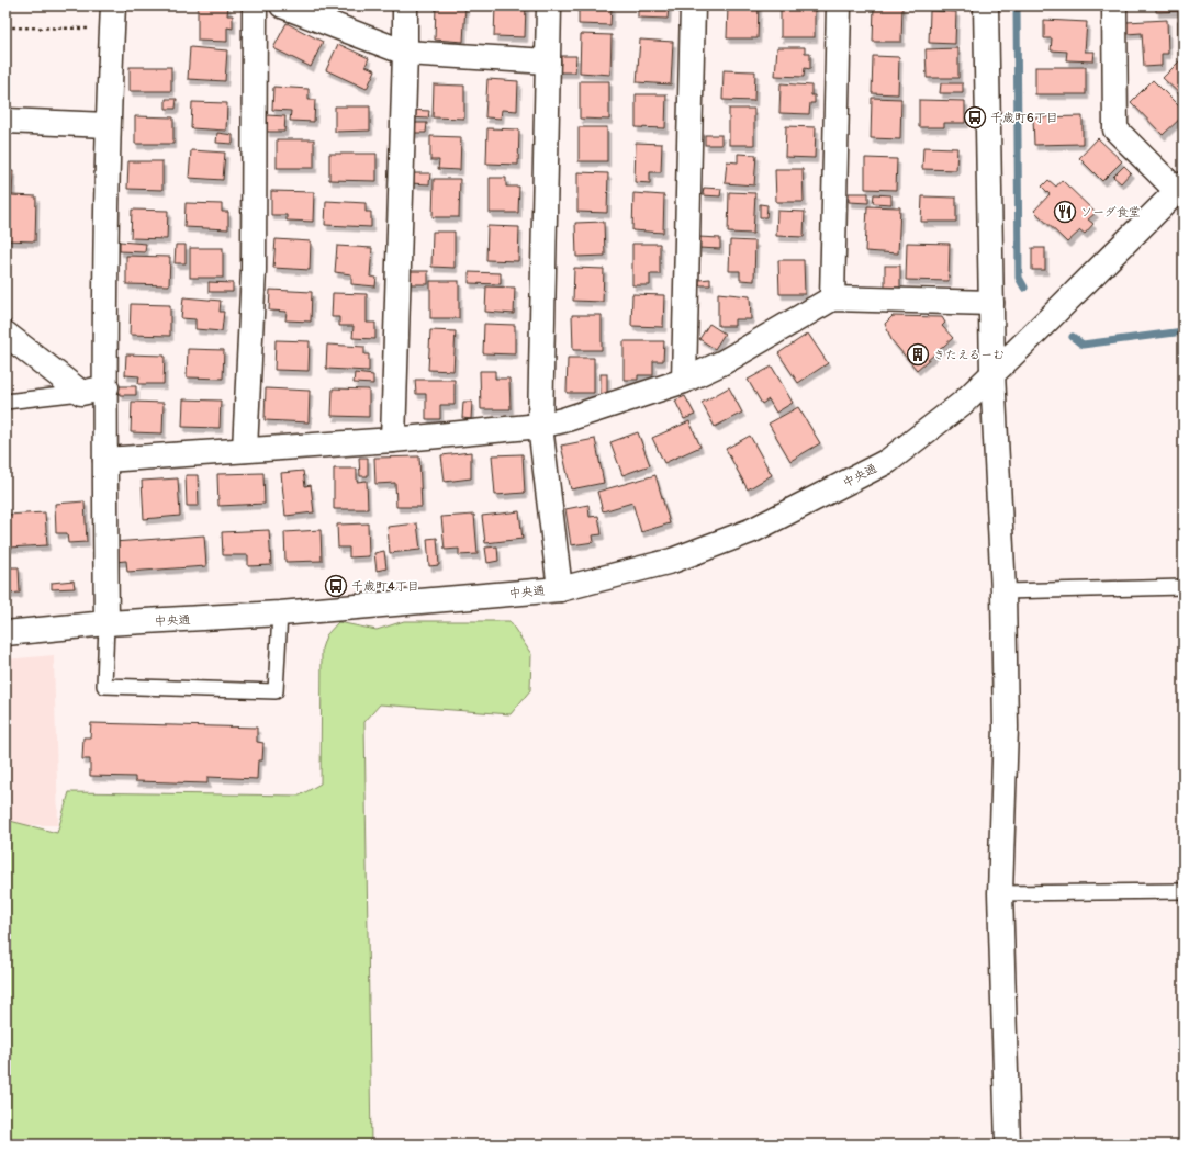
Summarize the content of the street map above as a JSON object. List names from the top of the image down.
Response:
{
  "streets": {
    "street": ["中央通"]
  },
  "places": {
    "bus stop": ["千歳町6丁目", "千歳町4丁目"],
    "restaurant": ["ソーダ食堂"],
    "building": ["きたえるーむ"]
  }
}
